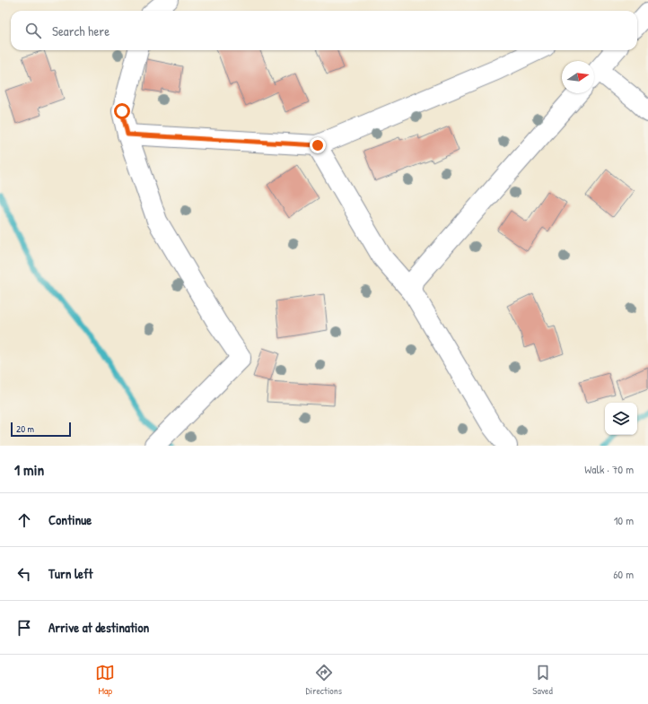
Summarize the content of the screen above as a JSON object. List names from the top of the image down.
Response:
{
  "scale_bar": "20 m",
  "north": "right",
  "page": {
    "search": "Search here",
    "scale": "20 m",
    "heading": ["1 min", "Walk · 70 m"],
    "list": [
      ["Continue", "10 m"],
      ["Turn left", "60 m"],
      "Arrive at destination"
    ],
    "nav": ["Map", "Directions", "Saved"]
  }
}
